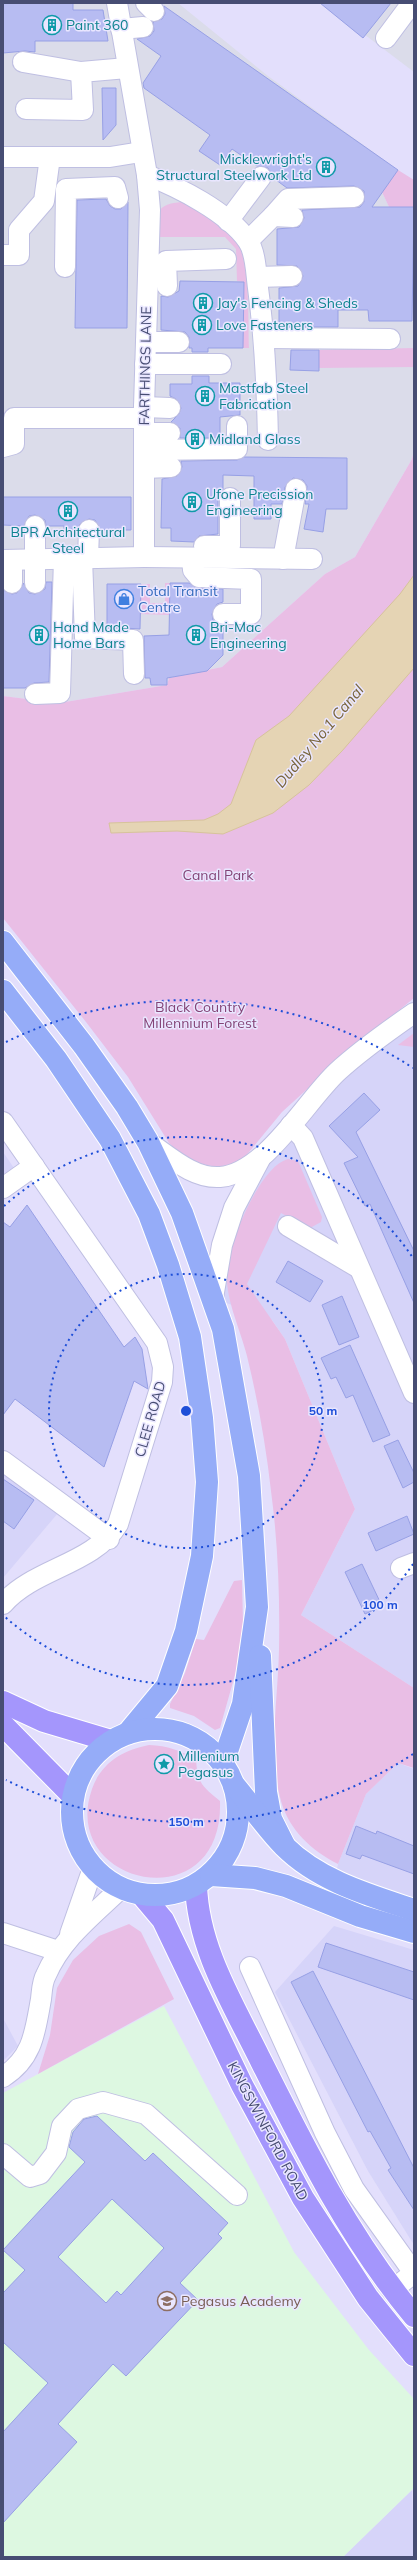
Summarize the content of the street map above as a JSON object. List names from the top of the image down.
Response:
{
  "streets": {
    "main road": ["KINGSWINFORD ROAD"],
    "street": ["FARTHINGS LANE", "CLEE ROAD"]
  },
  "water": ["Dudley No.1 Canal"],
  "parks": ["Canal Park", "Black Country Millennium Forest"],
  "places": {
    "building": [
      "Paint 360",
      "Micklewright's Structural Steelwork Ltd",
      "Jay's Fencing & Sheds",
      "Love Fasteners",
      "Mastfab Steel Fabrication",
      "Midland Glass",
      "Ufone Precission Engineering",
      "BPR Architectural Steel",
      "Hand Made Home Bars",
      "Bri-Mac Engineering"
    ],
    "shop": ["Total Transit Centre"],
    "place": ["Millenium Pegasus"],
    "school or university": ["Pegasus Academy"]
  },
  "rings": ["50 m", "100 m", "150 m"]
}
